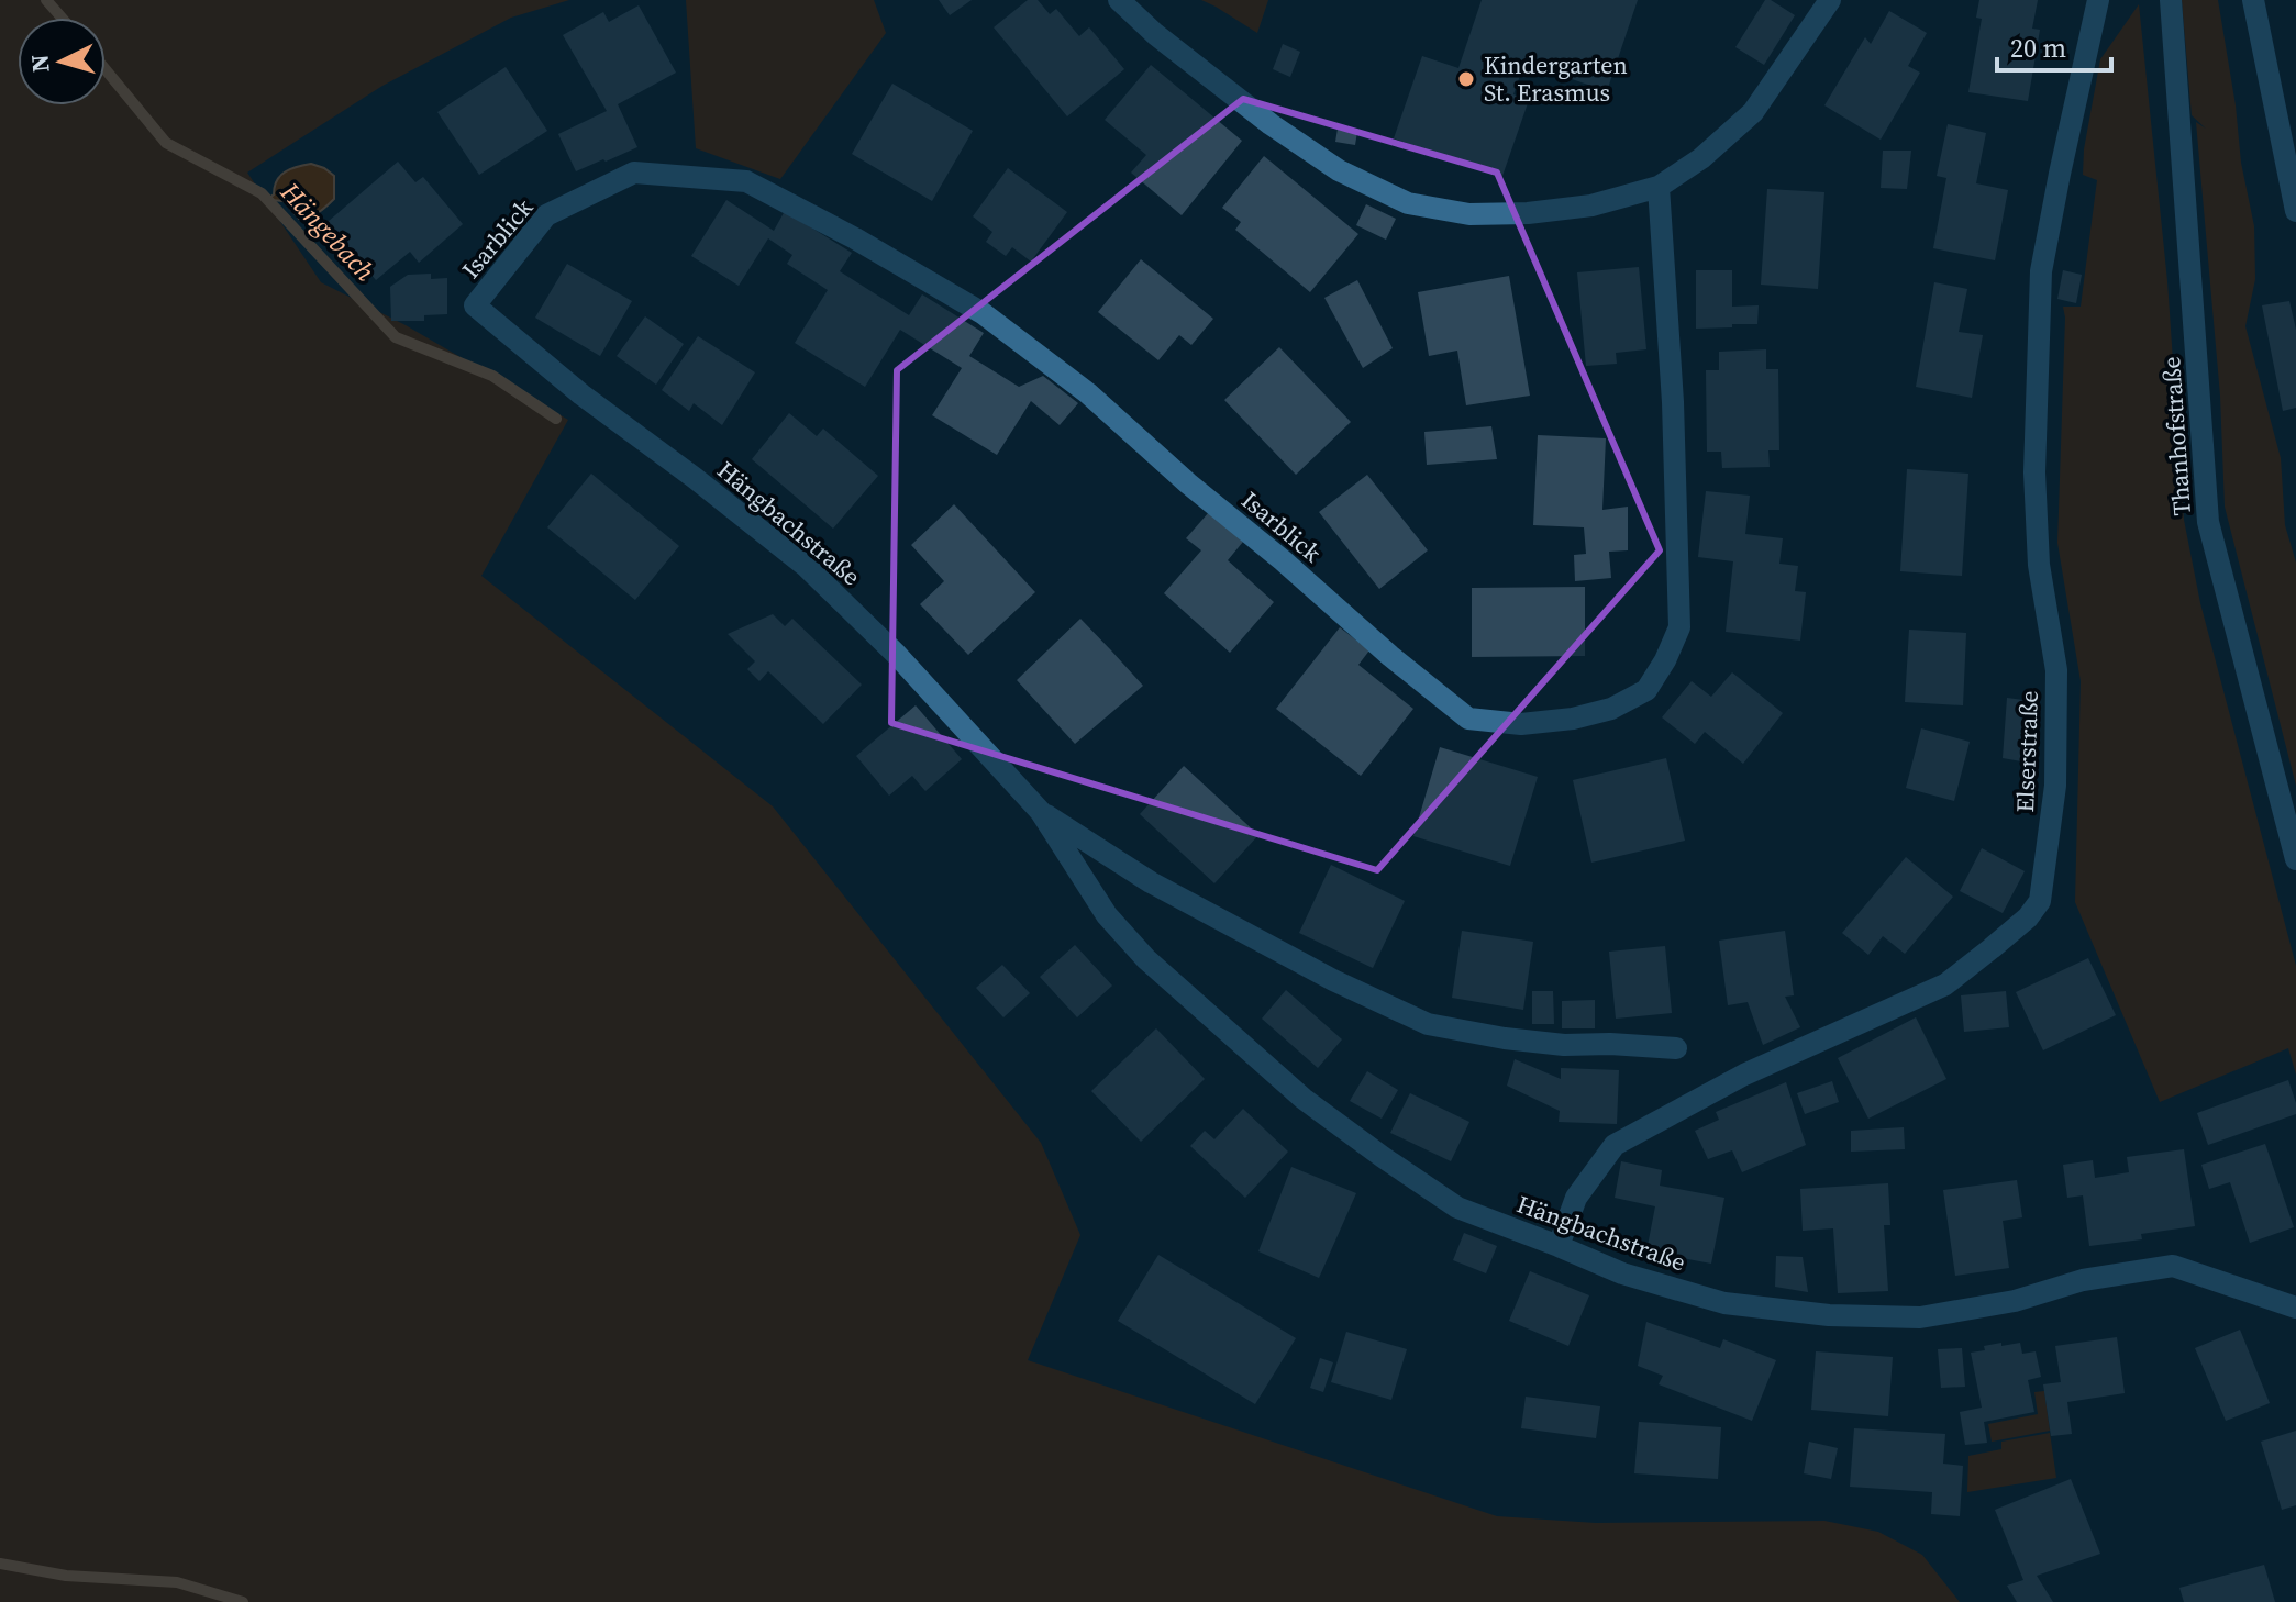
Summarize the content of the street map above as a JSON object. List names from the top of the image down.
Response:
{
  "streets": {
    "street": [
      "Isarblick",
      "Thanhofstraße",
      "Hängbachstraße",
      "Elserstraße"
    ]
  },
  "crossings": [
    ["Isarblick", "Hängbachstraße"],
    ["Hängbachstraße", "Elserstraße"]
  ],
  "water": ["Hängebach"],
  "places": ["Kindergarten St. Erasmus"],
  "scale_bar": "20 m",
  "north": "left"
}
